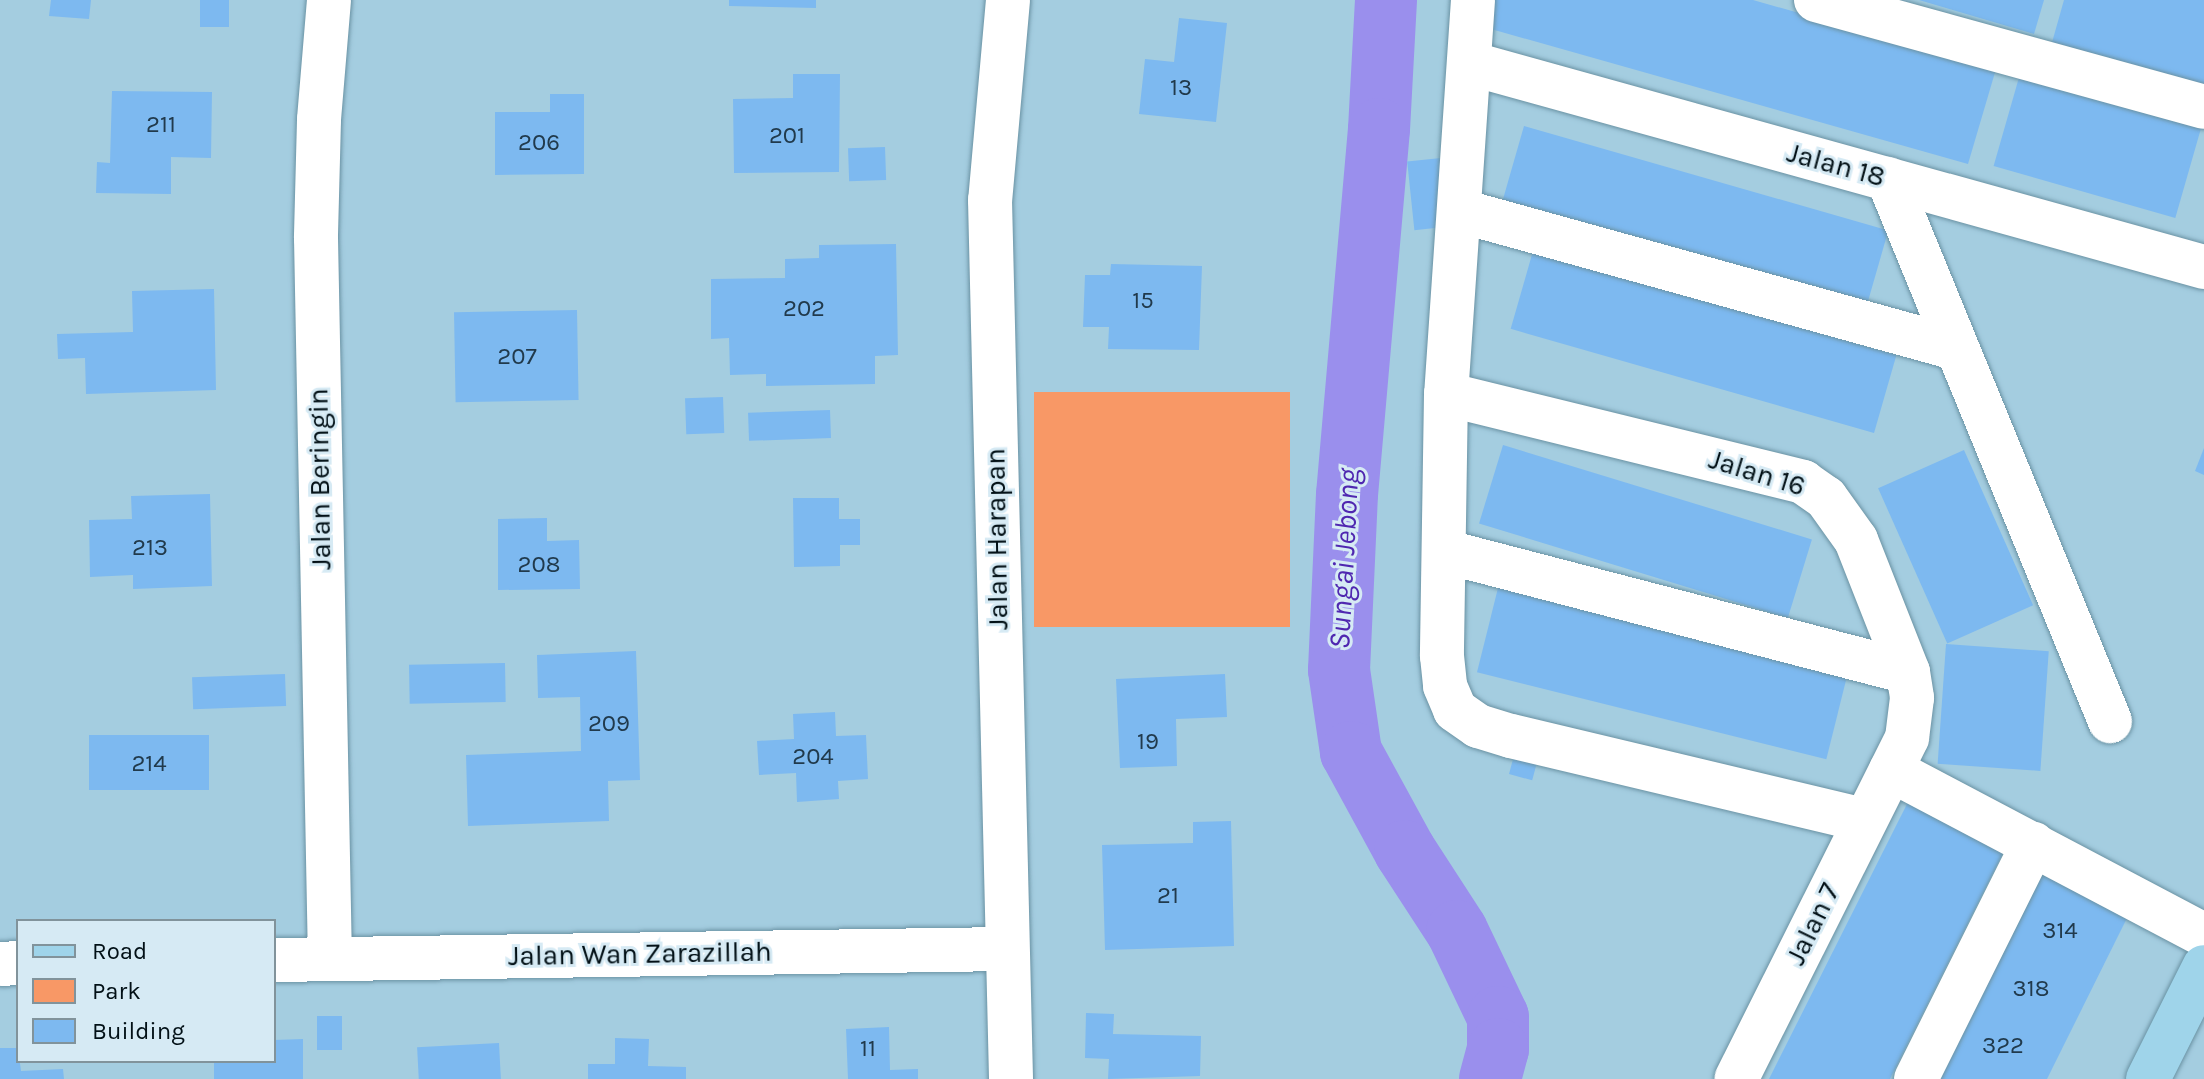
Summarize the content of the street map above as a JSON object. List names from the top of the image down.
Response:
{
  "streets": {
    "street": [
      "Jalan 18",
      "Jalan 16",
      "Jalan Beringin",
      "Jalan Harapan",
      "Jalan 7",
      "Jalan Wan Zarazillah"
    ]
  },
  "crossings": [
    ["Jalan 16", "Jalan 7"],
    ["Jalan Beringin", "Jalan Wan Zarazillah"],
    ["Jalan Harapan", "Jalan Wan Zarazillah"]
  ],
  "water": ["Sungai Jebong"],
  "house_numbers": [
    "13",
    "211",
    "201",
    "206",
    "15",
    "202",
    "207",
    "213",
    "208",
    "209",
    "19",
    "204",
    "214",
    "21",
    "314",
    "318",
    "322",
    "11"
  ],
  "legend": ["Road", "Park", "Building"]
}
